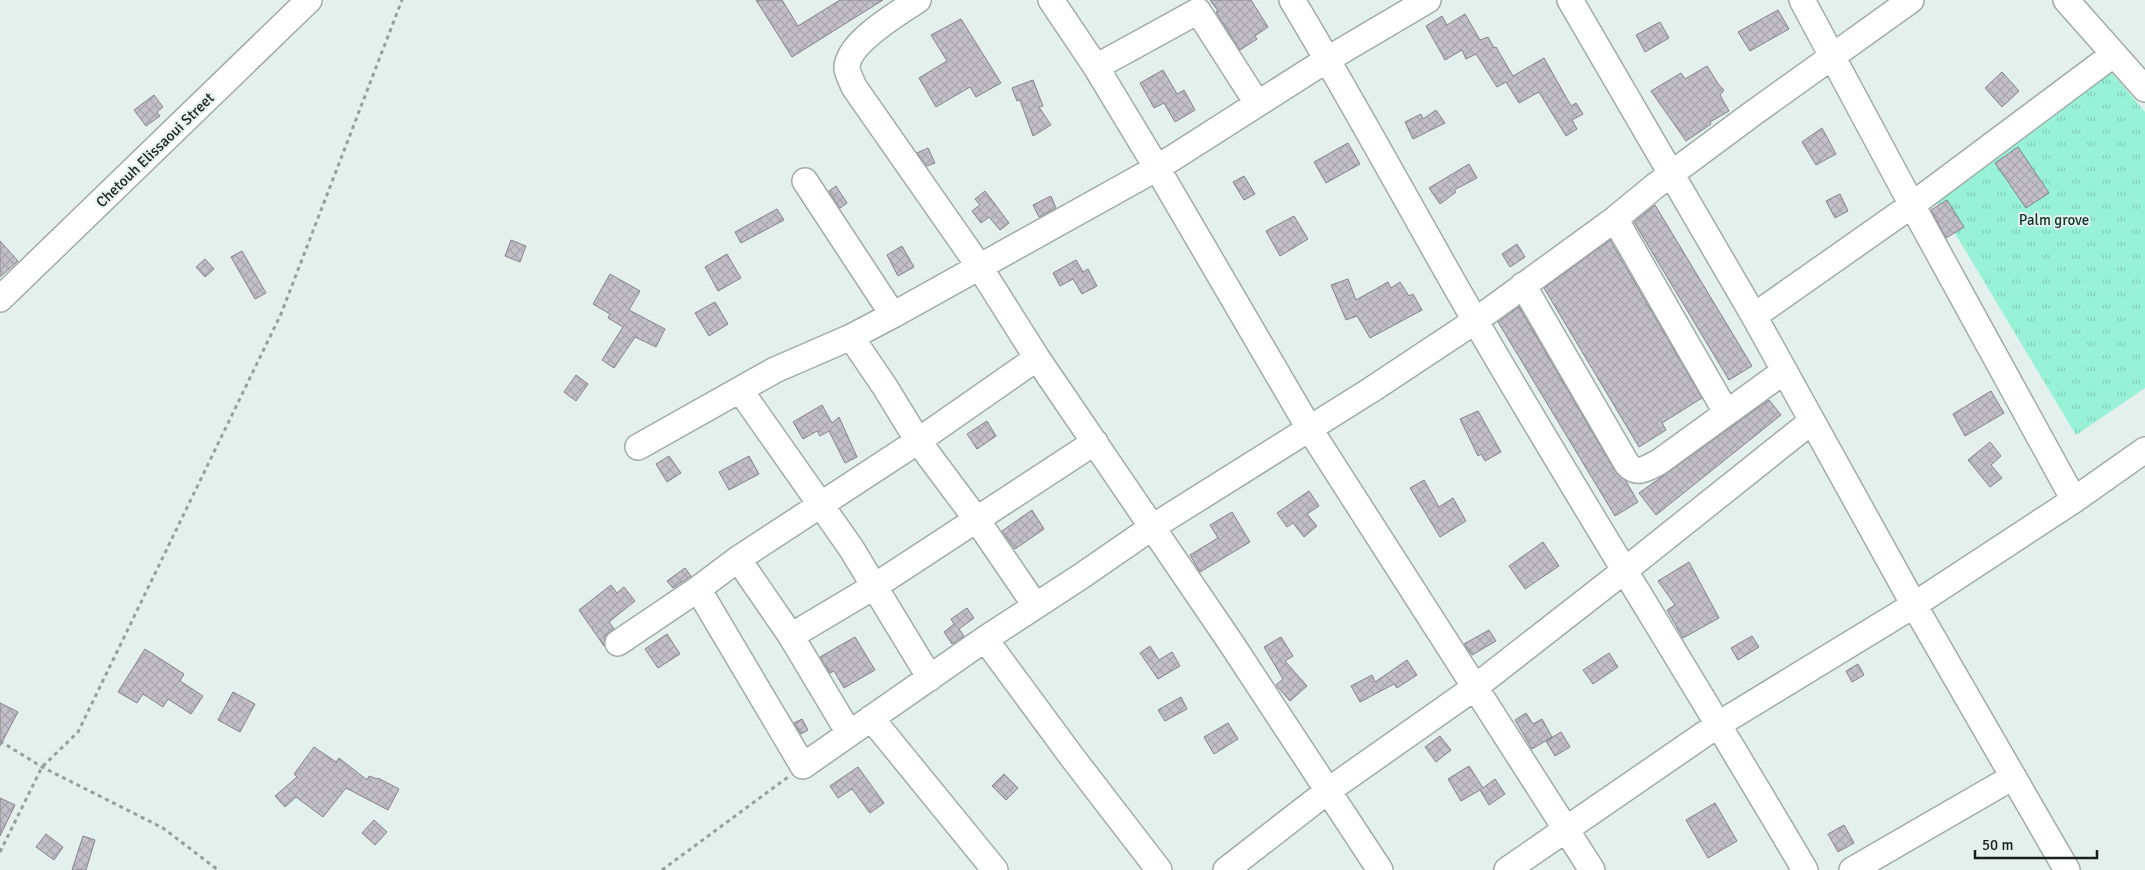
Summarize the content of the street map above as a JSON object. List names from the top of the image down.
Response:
{
  "streets": {
    "street": ["Chetouh Elissaoui Street"]
  },
  "parks": ["Palm grove"],
  "scale_bar": "50 m"
}
